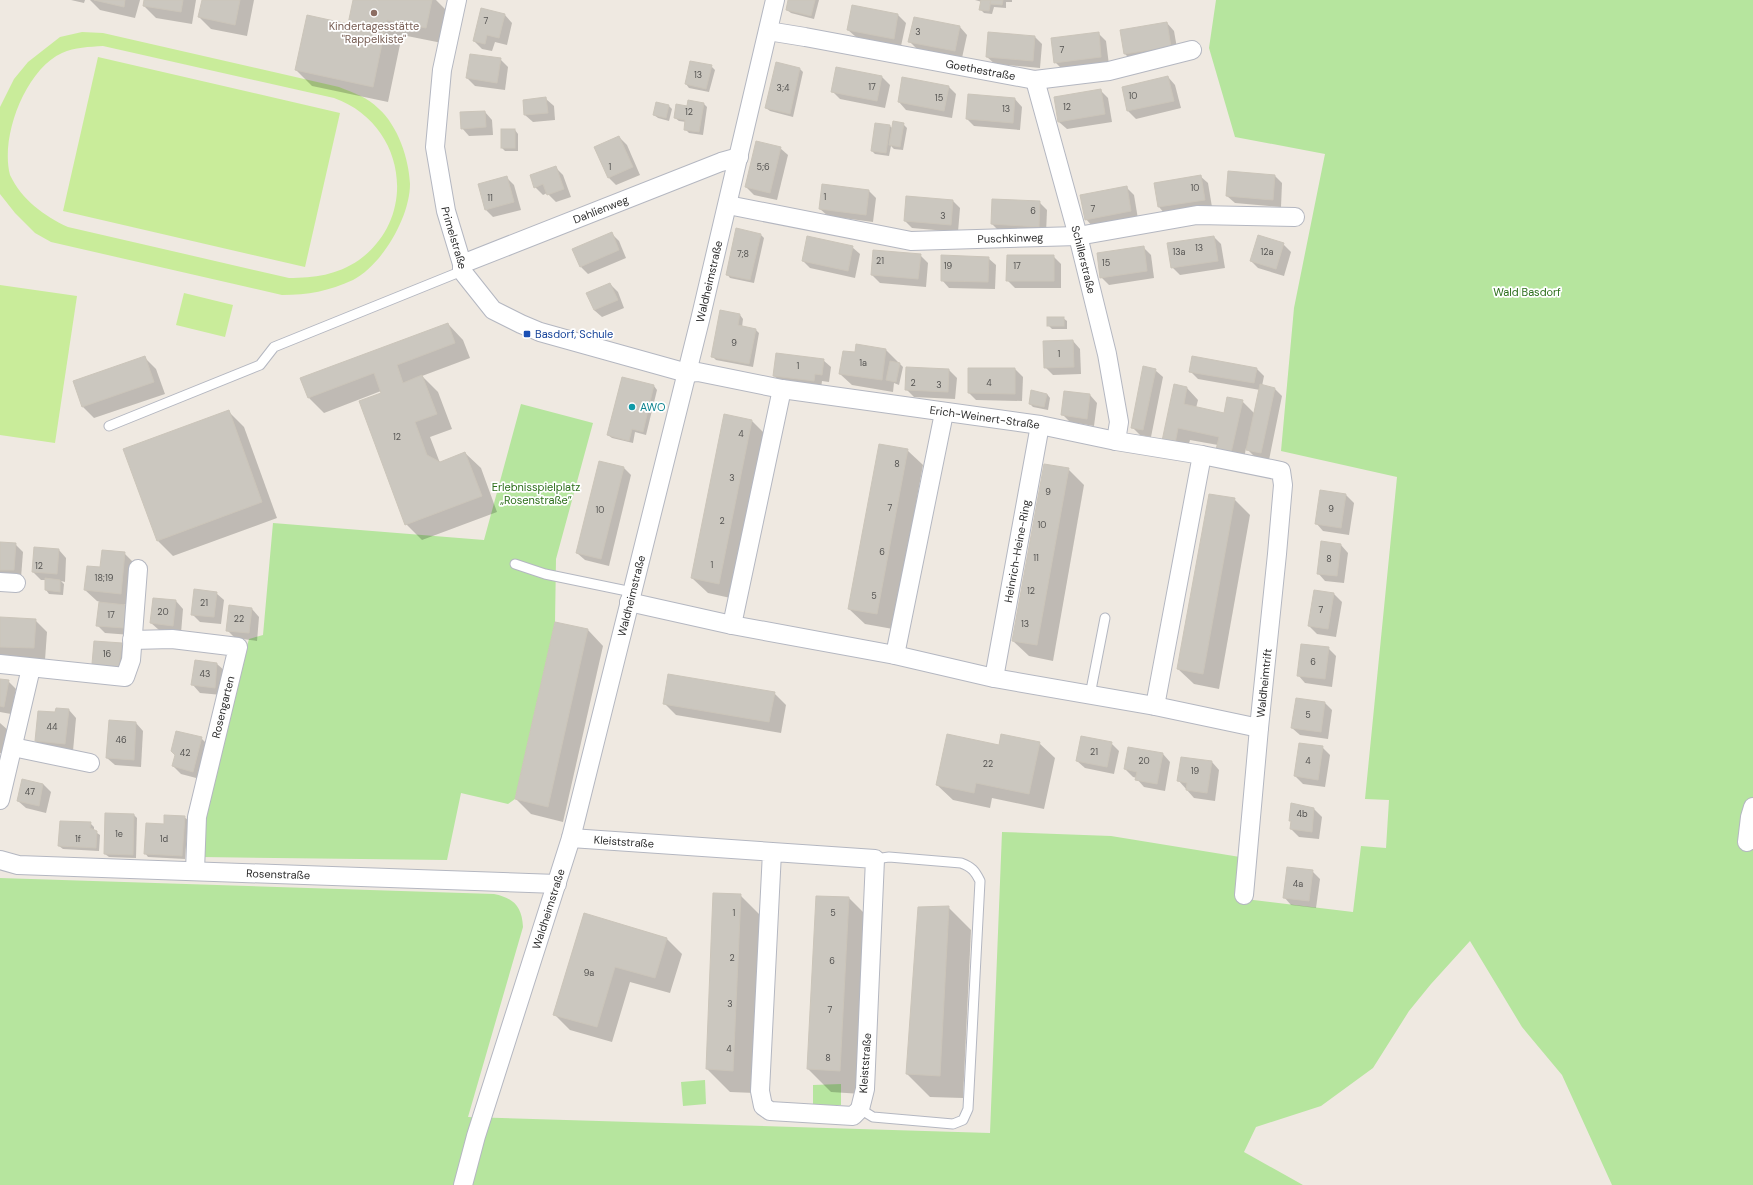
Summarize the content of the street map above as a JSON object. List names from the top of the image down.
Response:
{
  "streets": {
    "street": [
      "Goethestraße",
      "Dahlienweg",
      "Primelstraße",
      "Puschkinweg",
      "Schillerstraße",
      "Waldheimstraße",
      "Erich-Weinert-Straße",
      "Heinrich-Heine-Ring",
      "Waldheimtrift",
      "Rosengarten",
      "Kleiststraße",
      "Rosenstraße"
    ]
  },
  "crossings": [
    ["Goethestraße", "Schillerstraße"],
    ["Goethestraße", "Waldheimstraße"],
    ["Dahlienweg", "Primelstraße"],
    ["Dahlienweg", "Waldheimstraße"],
    ["Primelstraße", "Waldheimstraße"],
    ["Primelstraße", "Erich-Weinert-Straße"],
    ["Puschkinweg", "Schillerstraße"],
    ["Puschkinweg", "Waldheimstraße"],
    ["Schillerstraße", "Erich-Weinert-Straße"],
    ["Waldheimstraße", "Erich-Weinert-Straße"],
    ["Waldheimstraße", "Kleiststraße"],
    ["Waldheimstraße", "Rosenstraße"],
    ["Erich-Weinert-Straße", "Heinrich-Heine-Ring"],
    ["Erich-Weinert-Straße", "Waldheimtrift"],
    ["Rosengarten", "Rosenstraße"]
  ],
  "parks": ["Wald Basdorf", "Erlebnisspielplatz „Rosenstraße”"],
  "places": {
    "other": ["Kindertagesstätte \"Rappelkiste\"", "AWO"],
    "transit": ["Basdorf, Schule"]
  },
  "house_numbers": [
    "7",
    "3",
    "7",
    "13",
    "17",
    "3;4",
    "10",
    "15",
    "12",
    "13",
    "12",
    "1",
    "5;6",
    "10",
    "1",
    "11",
    "7",
    "6",
    "3",
    "13",
    "13a",
    "12a",
    "7;8",
    "21",
    "15",
    "19",
    "17",
    "9",
    "1",
    "1a",
    "1",
    "2",
    "4",
    "3",
    "4",
    "12",
    "8",
    "3",
    "9",
    "7",
    "9",
    "10",
    "2",
    "10",
    "6",
    "11",
    "8",
    "1",
    "12",
    "18;19",
    "12",
    "5",
    "21",
    "7",
    "20",
    "17",
    "22",
    "13",
    "16",
    "6",
    "43",
    "5",
    "44",
    "46",
    "21",
    "42",
    "20",
    "4",
    "22",
    "19",
    "47",
    "4b",
    "1e",
    "1f",
    "1d",
    "4a",
    "1",
    "5",
    "2",
    "6",
    "9a",
    "3",
    "7",
    "4",
    "8"
  ]
}
